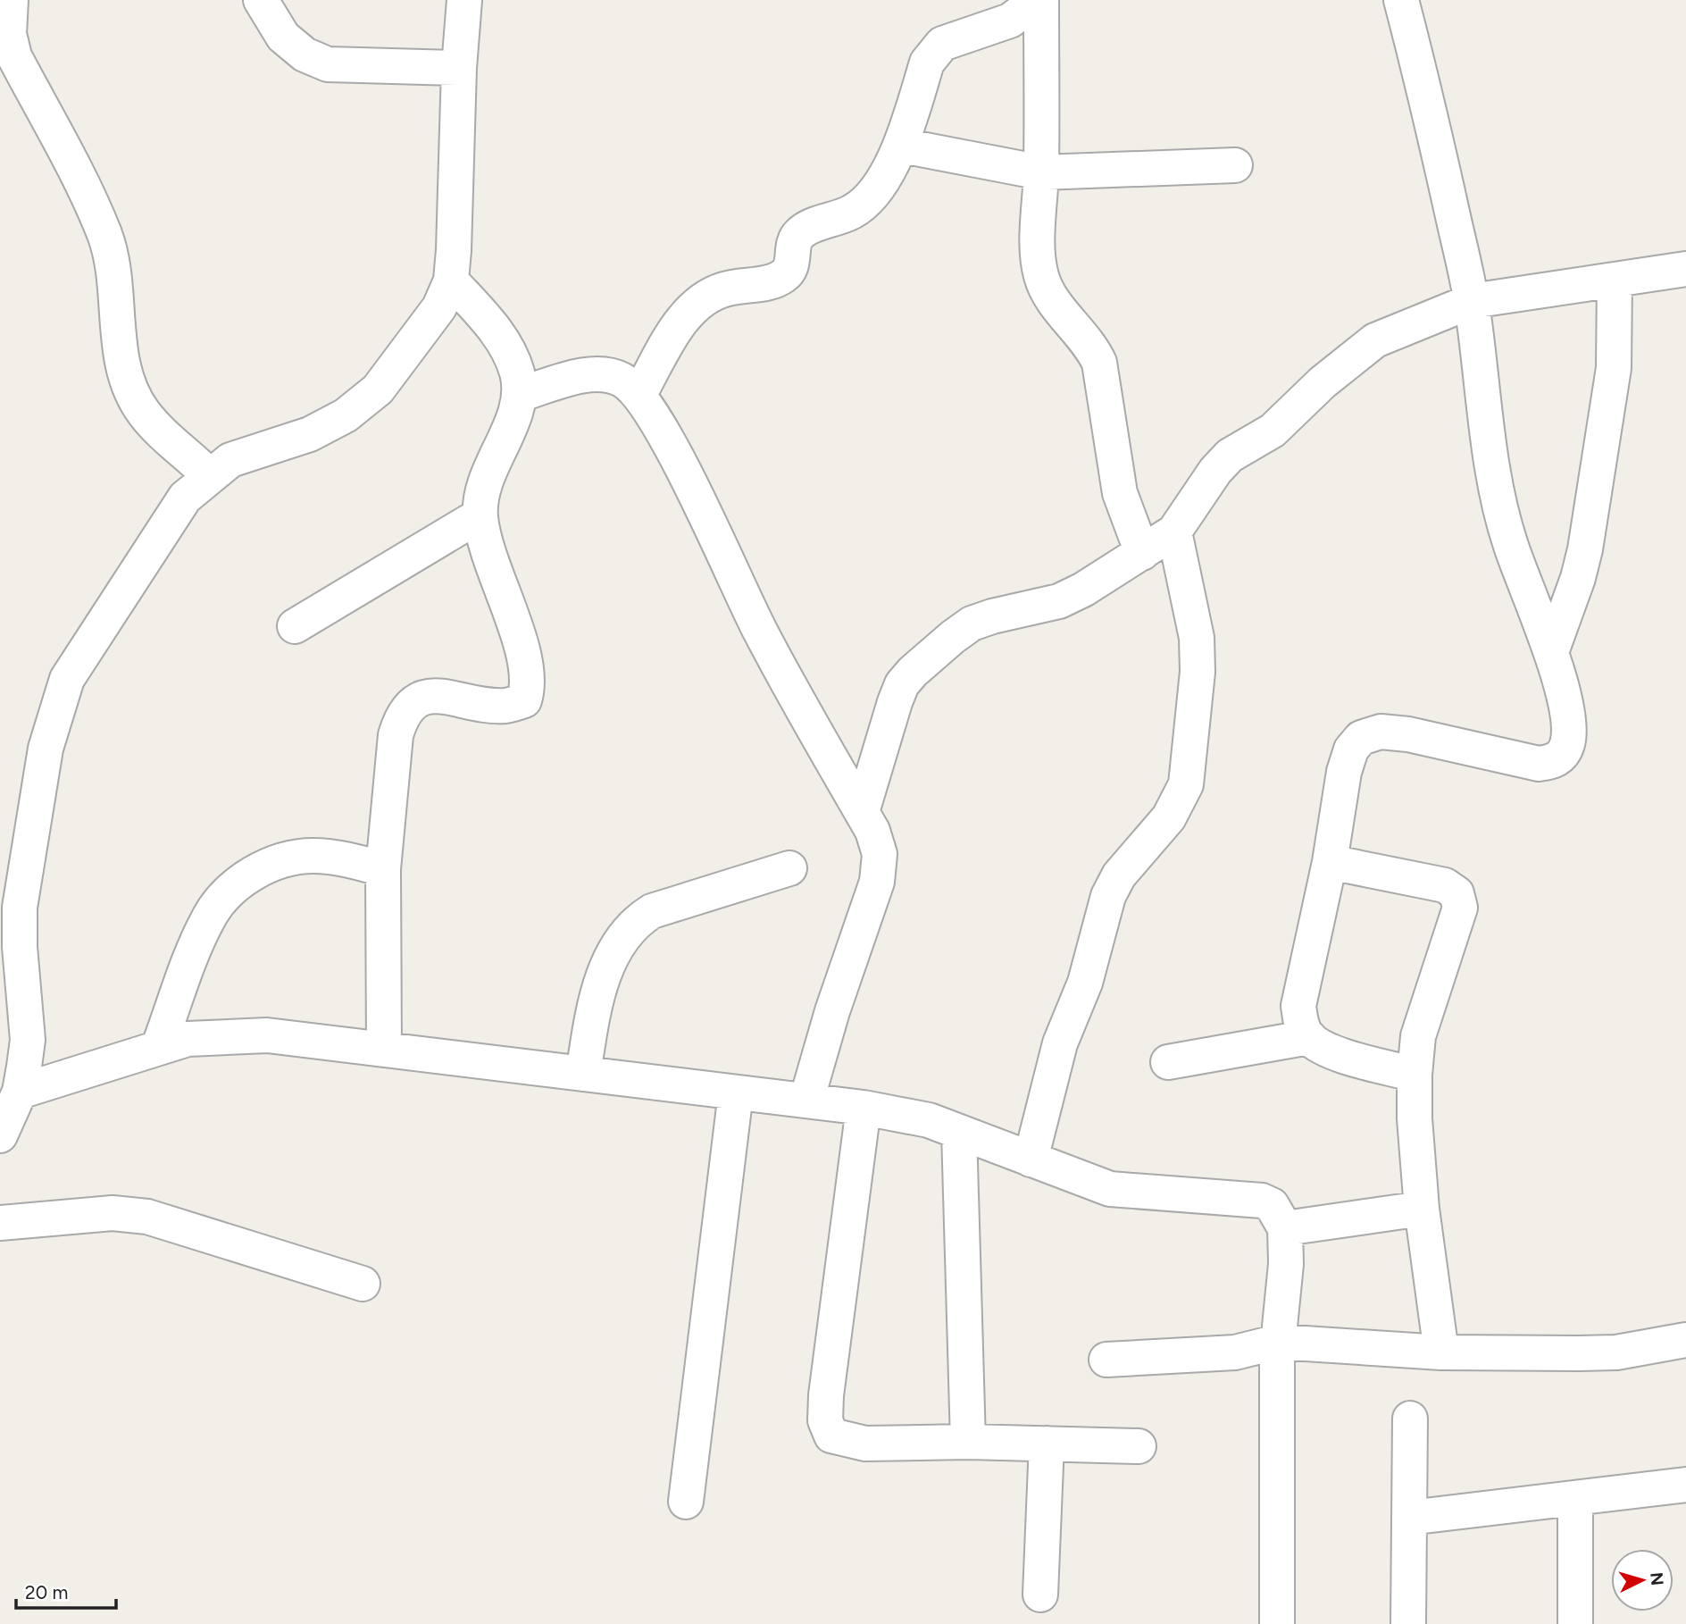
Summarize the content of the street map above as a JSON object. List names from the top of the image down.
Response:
{
  "scale_bar": "20 m",
  "north": "right"
}
